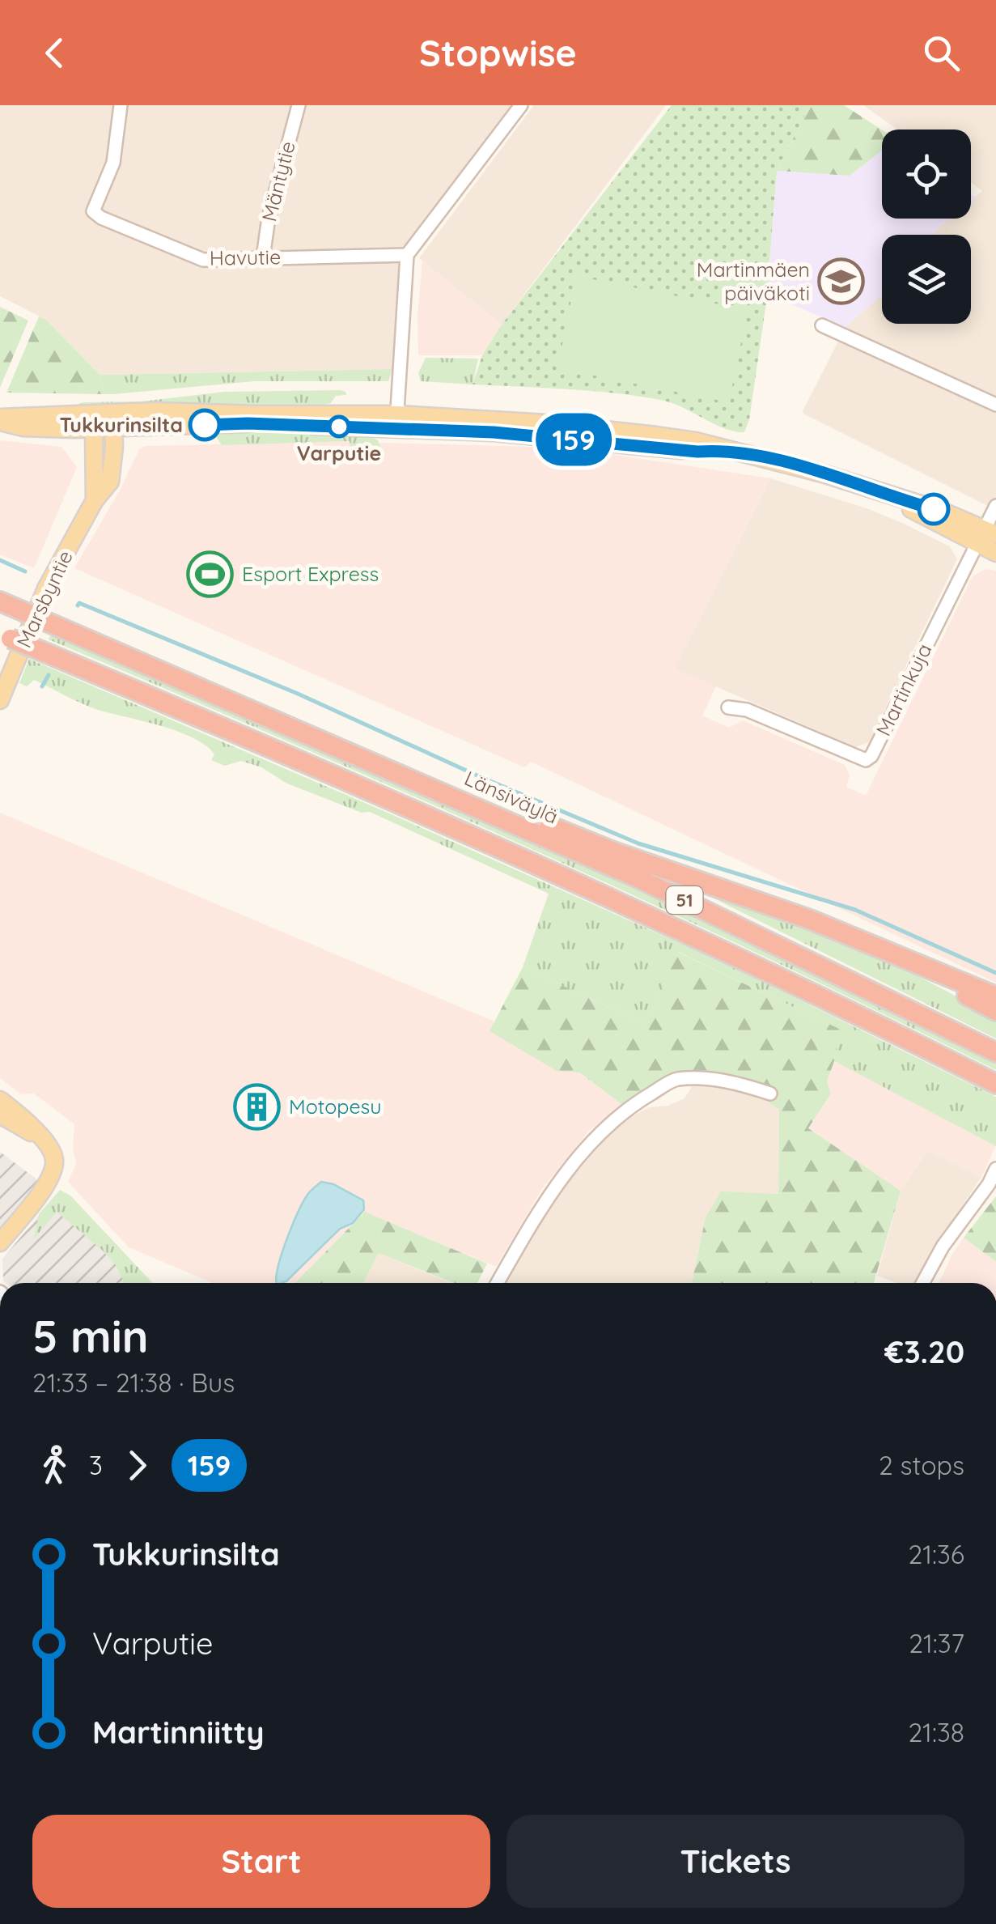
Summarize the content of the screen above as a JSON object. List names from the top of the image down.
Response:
{
  "streets": {
    "highway": ["Länsiväylä", "51"],
    "main road": ["Marsbyntie"],
    "street": ["Mäntytie", "Havutie", "Martinkuja"]
  },
  "crossings": [
    ["Mäntytie", "Havutie"]
  ],
  "places": {
    "school or university": ["Martinmäen päiväkoti"],
    "other": ["Tukkurinsilta", "Varputie"],
    "sports": ["Esport Express"],
    "building": ["Motopesu"]
  },
  "lines": ["bus line 159"],
  "page": {
    "header": "Stopwise",
    "on_map": "159",
    "heading": ["5 min", "21:33 – 21:38 · Bus", "€3.20"],
    "legs": ["3", "159", "2 stops"],
    "list": [
      {
        "name": "Tukkurinsilta",
        "value": "21:36"
      },
      {
        "name": "Varputie",
        "value": "21:37"
      },
      {
        "name": "Martinniitty",
        "value": "21:38"
      }
    ],
    "buttons": ["Start", "Tickets"]
  }
}
